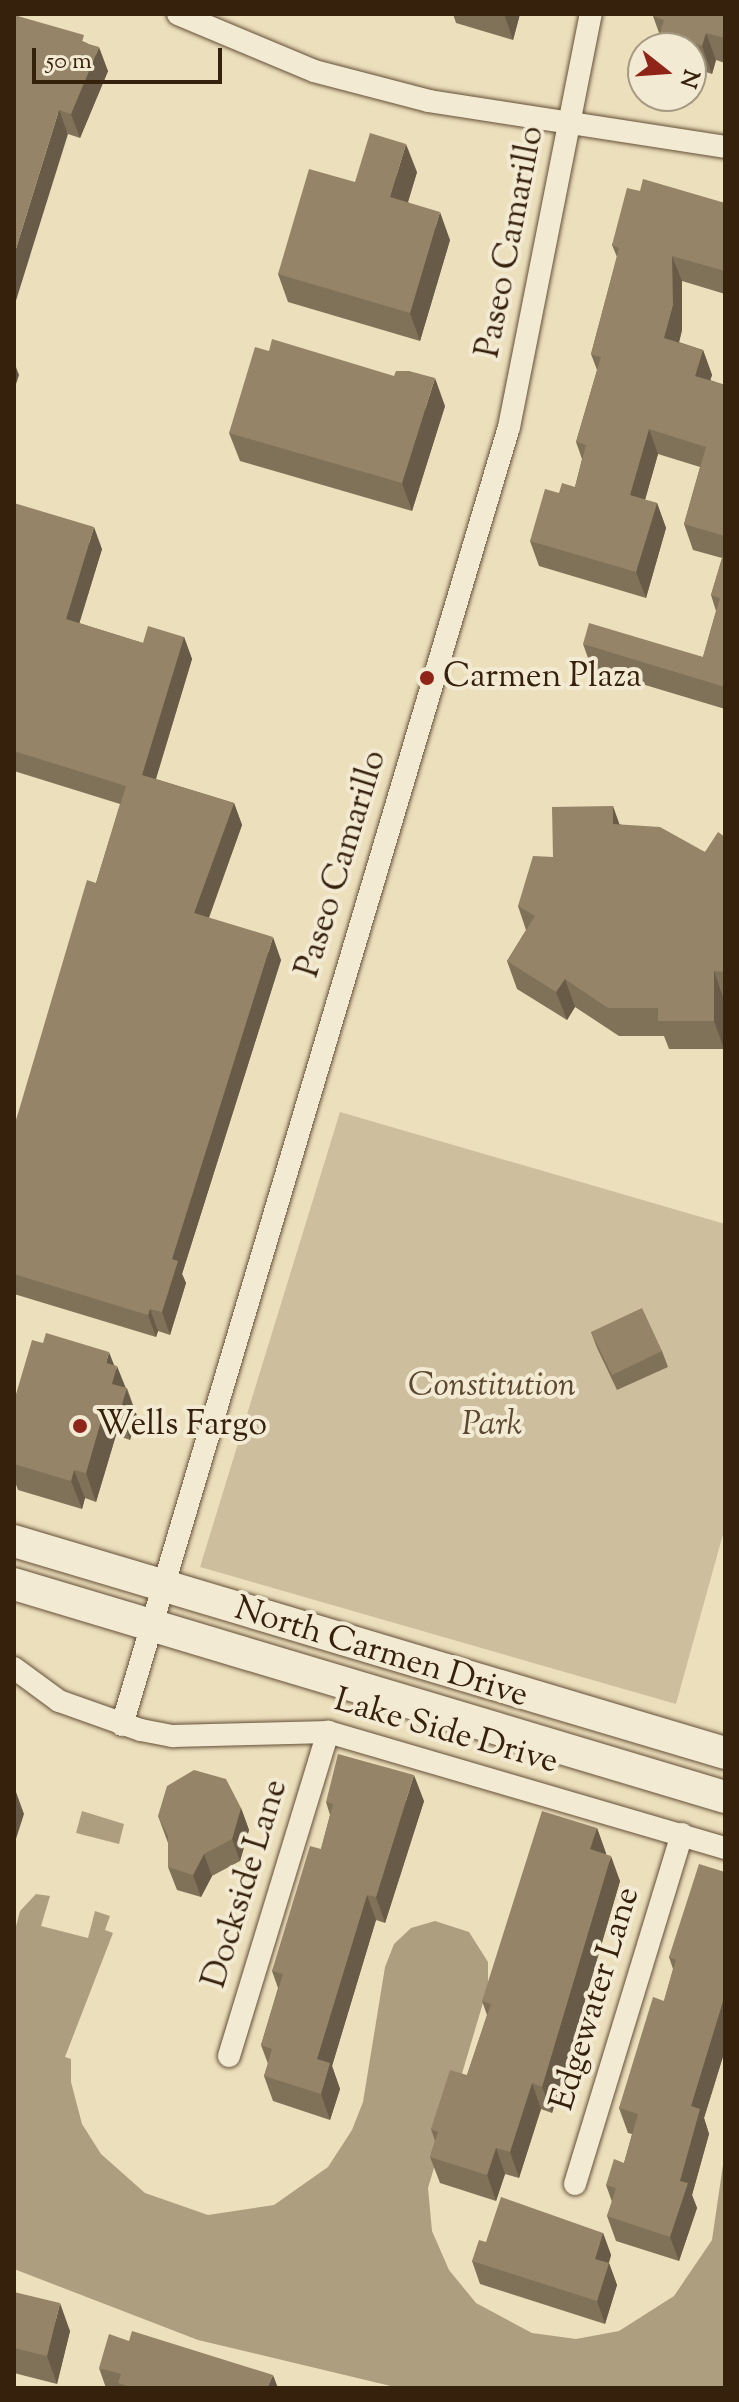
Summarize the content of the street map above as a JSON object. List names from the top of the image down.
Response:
{
  "streets": {
    "main road": ["North Carmen Drive"],
    "street": [
      "Paseo Camarillo",
      "Lake Side Drive",
      "Dockside Lane",
      "Edgewater Lane"
    ]
  },
  "crossings": [
    ["Paseo Camarillo", "North Carmen Drive"],
    ["Paseo Camarillo", "Lake Side Drive"],
    ["Lake Side Drive", "Dockside Lane"],
    ["Lake Side Drive", "Edgewater Lane"]
  ],
  "parks": ["Constitution Park"],
  "places": ["Carmen Plaza", "Wells Fargo"],
  "scale_bar": "50 m",
  "north": "right"
}
